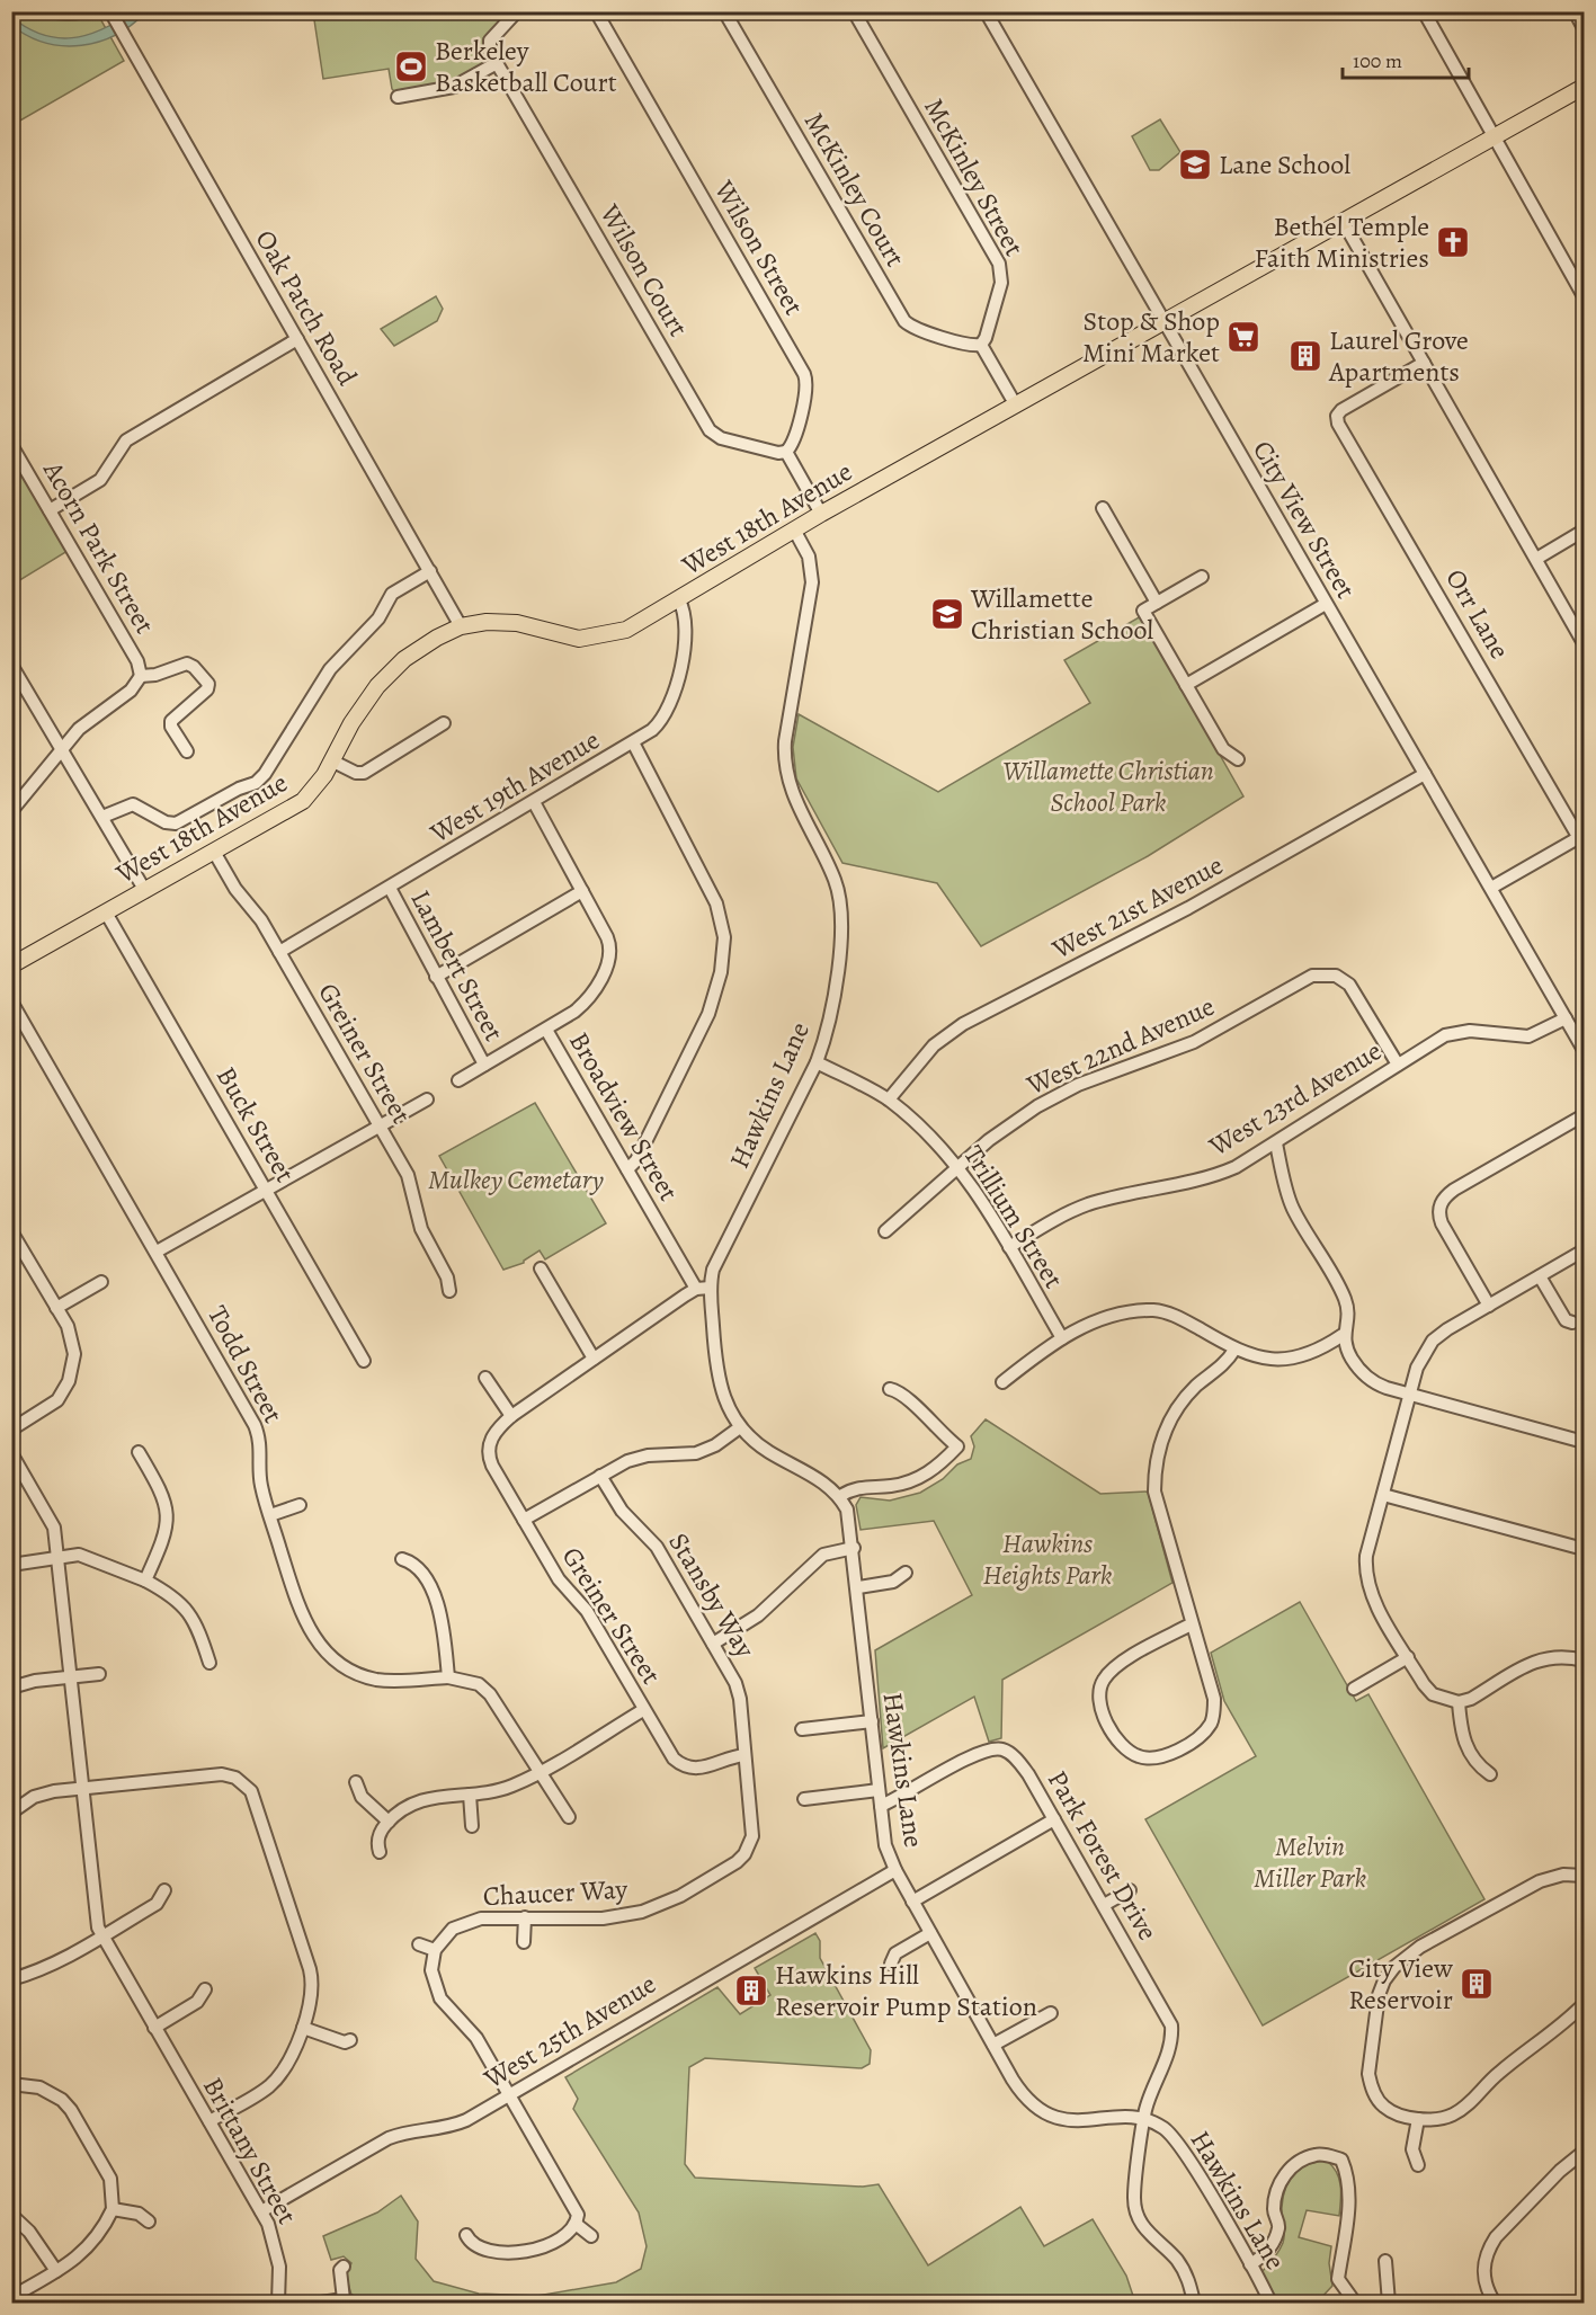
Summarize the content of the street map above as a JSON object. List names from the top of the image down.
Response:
{
  "streets": {
    "main road": ["West 18th Avenue"],
    "street": [
      "McKinley Street",
      "McKinley Court",
      "Wilson Street",
      "Wilson Court",
      "Oak Patch Road",
      "City View Street",
      "Acorn Park Street",
      "Orr Lane",
      "West 19th Avenue",
      "West 21st Avenue",
      "Lambert Street",
      "West 22nd Avenue",
      "Greiner Street",
      "Hawkins Lane",
      "West 23rd Avenue",
      "Broadview Street",
      "Buck Street",
      "Trillium Street",
      "Todd Street",
      "Stansby Way",
      "Park Forest Drive",
      "Chaucer Way",
      "West 25th Avenue",
      "Brittany Street"
    ]
  },
  "crossings": [
    ["McKinley Street", "McKinley Court"],
    ["Wilson Street", "Wilson Court"],
    ["Oak Patch Road", "West 18th Avenue"],
    ["West 18th Avenue", "City View Street"],
    ["West 18th Avenue", "West 19th Avenue"],
    ["West 18th Avenue", "Greiner Street"],
    ["West 18th Avenue", "Hawkins Lane"],
    ["West 18th Avenue", "Buck Street"],
    ["City View Street", "West 21st Avenue"],
    ["City View Street", "West 23rd Avenue"],
    ["West 19th Avenue", "Lambert Street"],
    ["West 19th Avenue", "Greiner Street"],
    ["West 19th Avenue", "Broadview Street"],
    ["West 21st Avenue", "Trillium Street"],
    ["West 22nd Avenue", "West 23rd Avenue"],
    ["West 22nd Avenue", "Trillium Street"],
    ["Greiner Street", "Stansby Way"],
    ["Greiner Street", "Chaucer Way"],
    ["Hawkins Lane", "Trillium Street"],
    ["Hawkins Lane", "Park Forest Drive"],
    ["Hawkins Lane", "West 25th Avenue"],
    ["West 23rd Avenue", "Trillium Street"],
    ["Stansby Way", "Chaucer Way"],
    ["West 25th Avenue", "Brittany Street"]
  ],
  "parks": [
    "Willamette Christian School Park",
    "Mulkey Cemetary",
    "Hawkins Heights Park",
    "Melvin Miller Park"
  ],
  "places": {
    "sports": ["Berkeley Basketball Court"],
    "school or university": ["Lane School", "Willamette Christian School"],
    "church": ["Bethel Temple Faith Ministries"],
    "supermarket": ["Stop & Shop Mini Market"],
    "building": ["Laurel Grove Apartments", "City View Reservoir", "Hawkins Hill Reservoir Pump Station"]
  },
  "scale_bar": "100 m"
}
